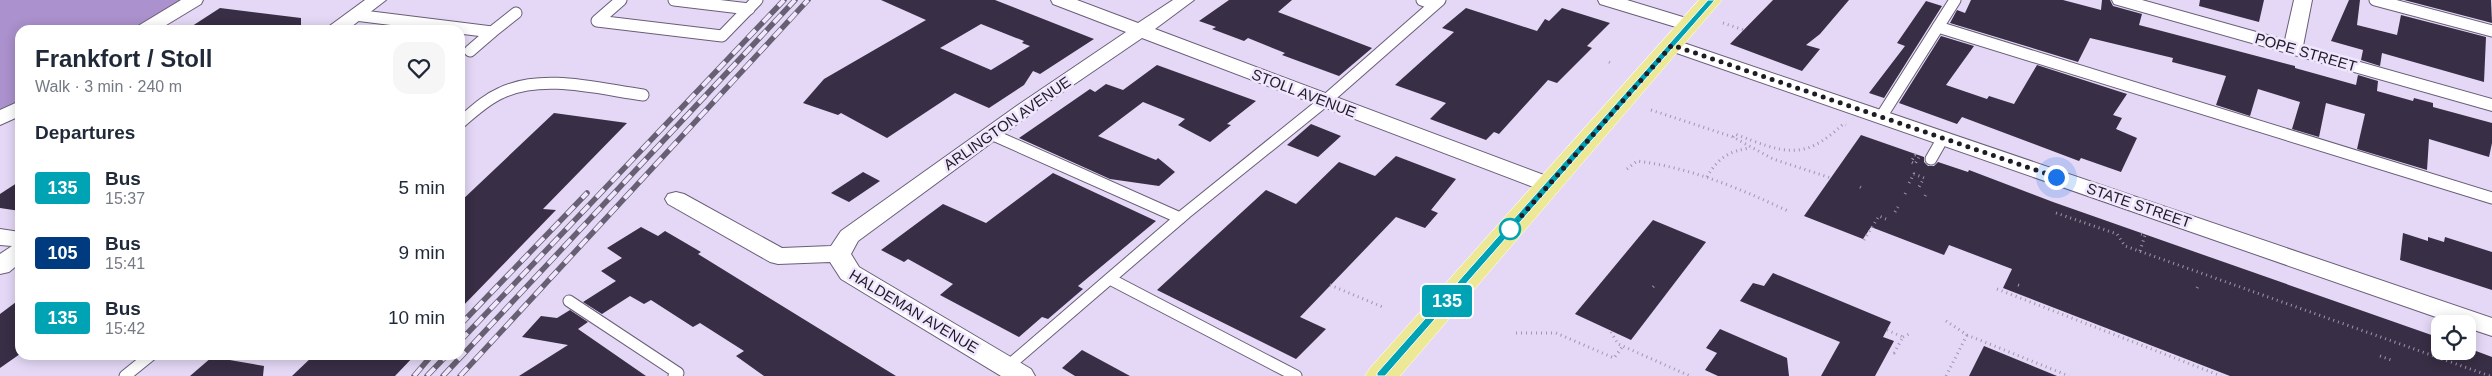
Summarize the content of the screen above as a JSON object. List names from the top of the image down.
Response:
{
  "streets": {
    "street": [
      "POPE STREET",
      "STOLL AVENUE",
      "ARLINGTON AVENUE",
      "STATE STREET",
      "HALDEMAN AVENUE"
    ]
  },
  "crossings": [
    ["STOLL AVENUE", "ARLINGTON AVENUE"],
    ["ARLINGTON AVENUE", "HALDEMAN AVENUE"]
  ],
  "lines": ["bus line 135"],
  "page": {
    "on_map": "135",
    "heading": [
      ["Frankfort / Stoll", "Walk · 3 min · 240 m"],
      "Departures"
    ],
    "list": [
      {
        "mark": "135",
        "name": "Bus",
        "note": "15:37",
        "value": "5 min"
      },
      {
        "mark": "105",
        "name": "Bus",
        "note": "15:41",
        "value": "9 min"
      },
      {
        "mark": "135",
        "name": "Bus",
        "note": "15:42",
        "value": "10 min"
      }
    ]
  }
}
